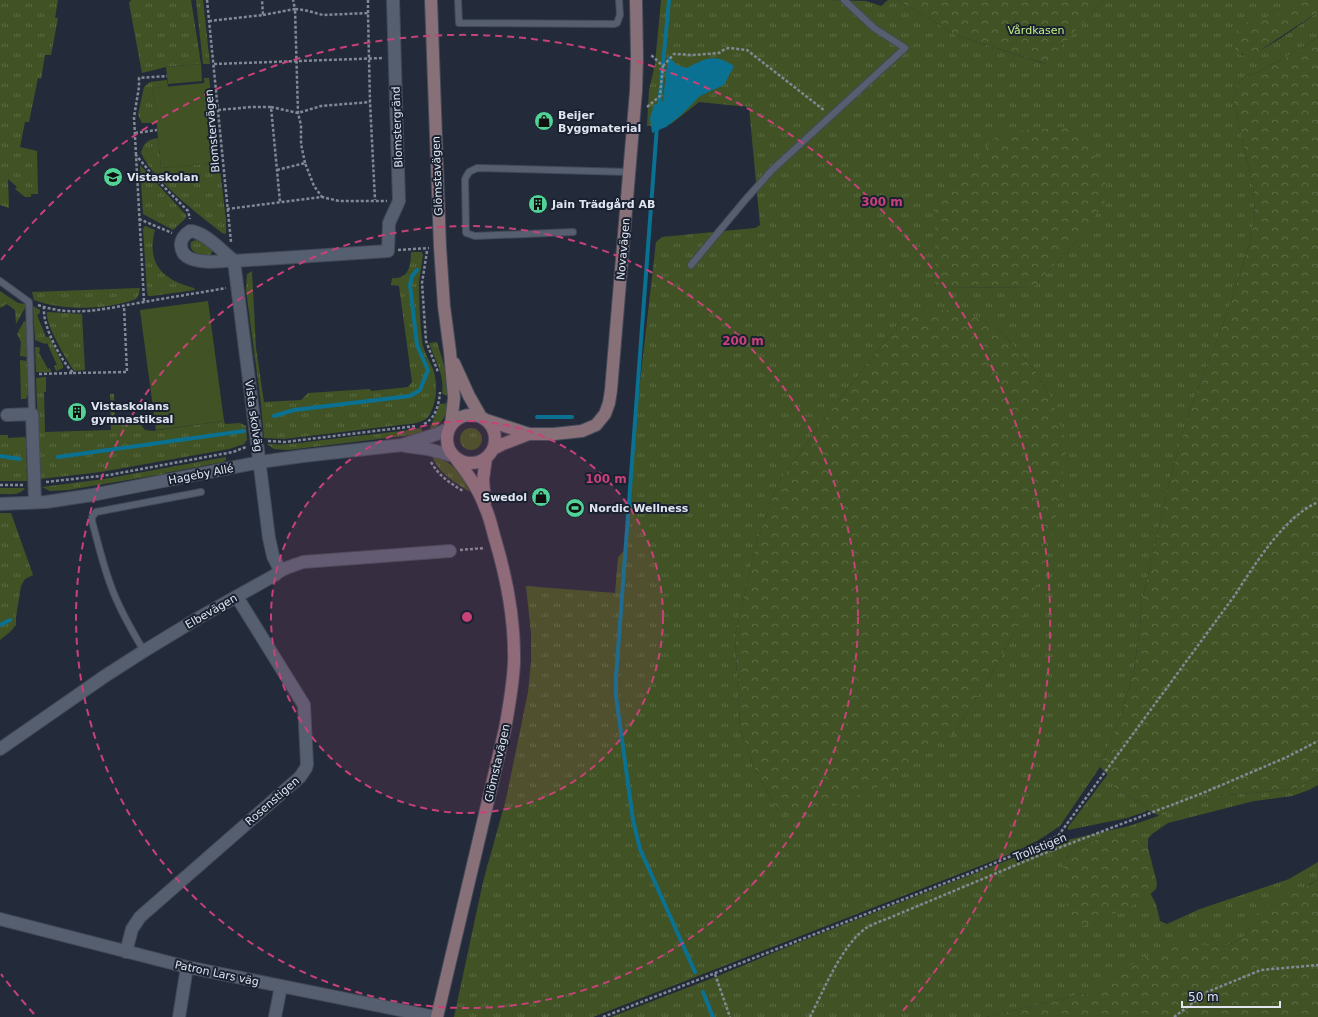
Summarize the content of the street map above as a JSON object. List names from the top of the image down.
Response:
{
  "streets": {
    "main road": ["Glömstavägen", "Novavägen"],
    "street": [
      "Blomstergränd",
      "Vista skolväg",
      "Hageby Allé",
      "Elbevägen",
      "Rosenstigen",
      "Patron Lars väg"
    ],
    "path": ["Blomstervägen", "Trollstigen"]
  },
  "crossings": [
    ["Blomstervägen", "Vista skolväg"],
    ["Glömstavägen", "Novavägen"],
    ["Glömstavägen", "Hageby Allé"],
    ["Glömstavägen", "Patron Lars väg"],
    ["Novavägen", "Hageby Allé"],
    ["Vista skolväg", "Hageby Allé"],
    ["Vista skolväg", "Elbevägen"],
    ["Elbevägen", "Rosenstigen"],
    ["Rosenstigen", "Patron Lars väg"]
  ],
  "parks": ["Vårdkasen"],
  "places": {
    "shop": ["Beijer Byggmaterial", "Swedol"],
    "school or university": ["Vistaskolan"],
    "building": ["Jain Trädgård AB", "Vistaskolans gymnastiksal"],
    "sports": ["Nordic Wellness"]
  },
  "scale_bar": "50 m",
  "rings": ["300 m", "200 m", "100 m"]
}
